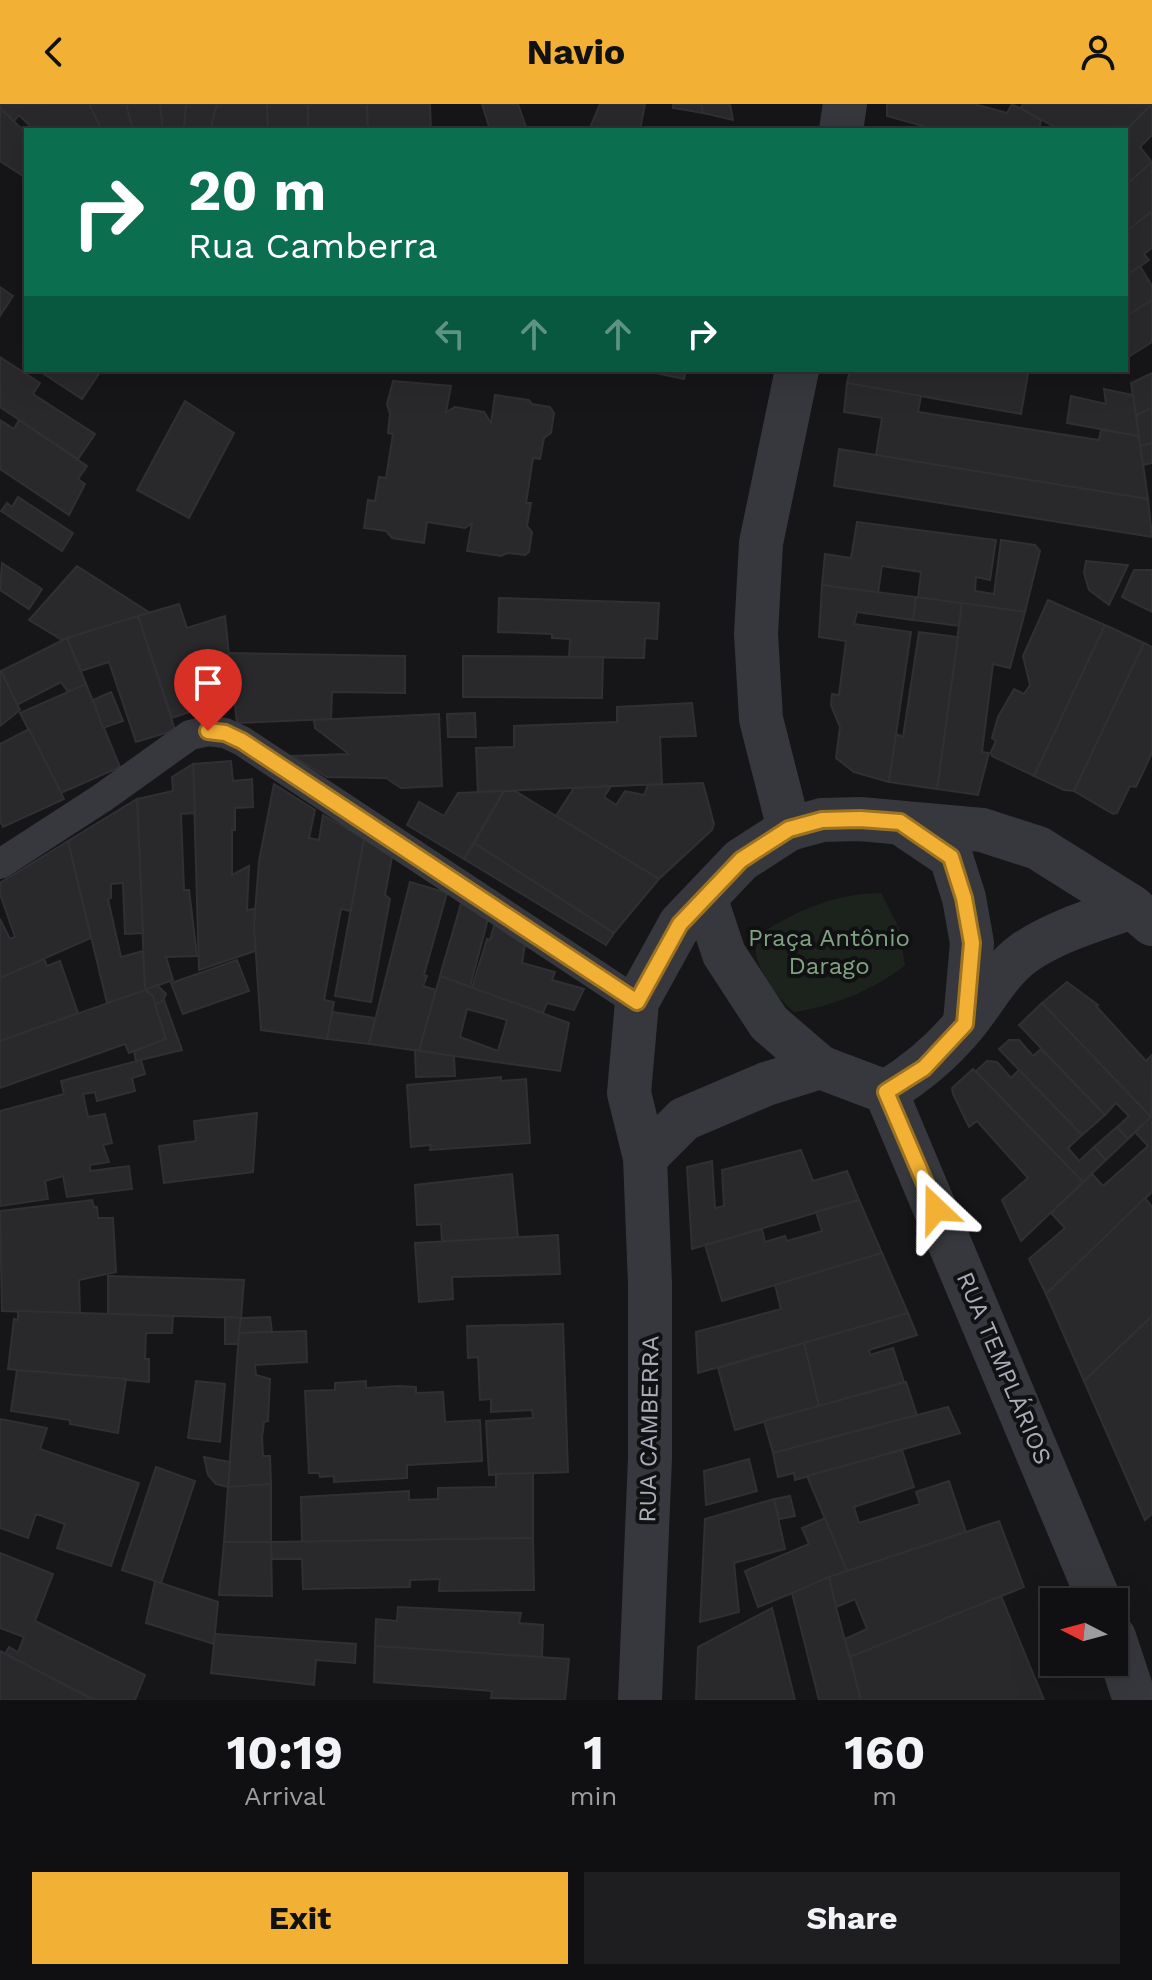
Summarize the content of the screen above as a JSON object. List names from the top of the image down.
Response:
{
  "streets": {
    "street": ["RUA TEMPLÁRIOS", "RUA CAMBERRA"]
  },
  "crossings": [
    ["RUA TEMPLÁRIOS", "RUA CAMBERRA"]
  ],
  "parks": ["Praça Antônio Darago"],
  "north": "left",
  "page": {
    "header": "Navio",
    "turn": ["20 m", "Rua Camberra"],
    "eta": [
      "10:19",
      "Arrival",
      "1",
      "min",
      "160",
      "m"
    ],
    "buttons": ["Exit", "Share"]
  }
}
